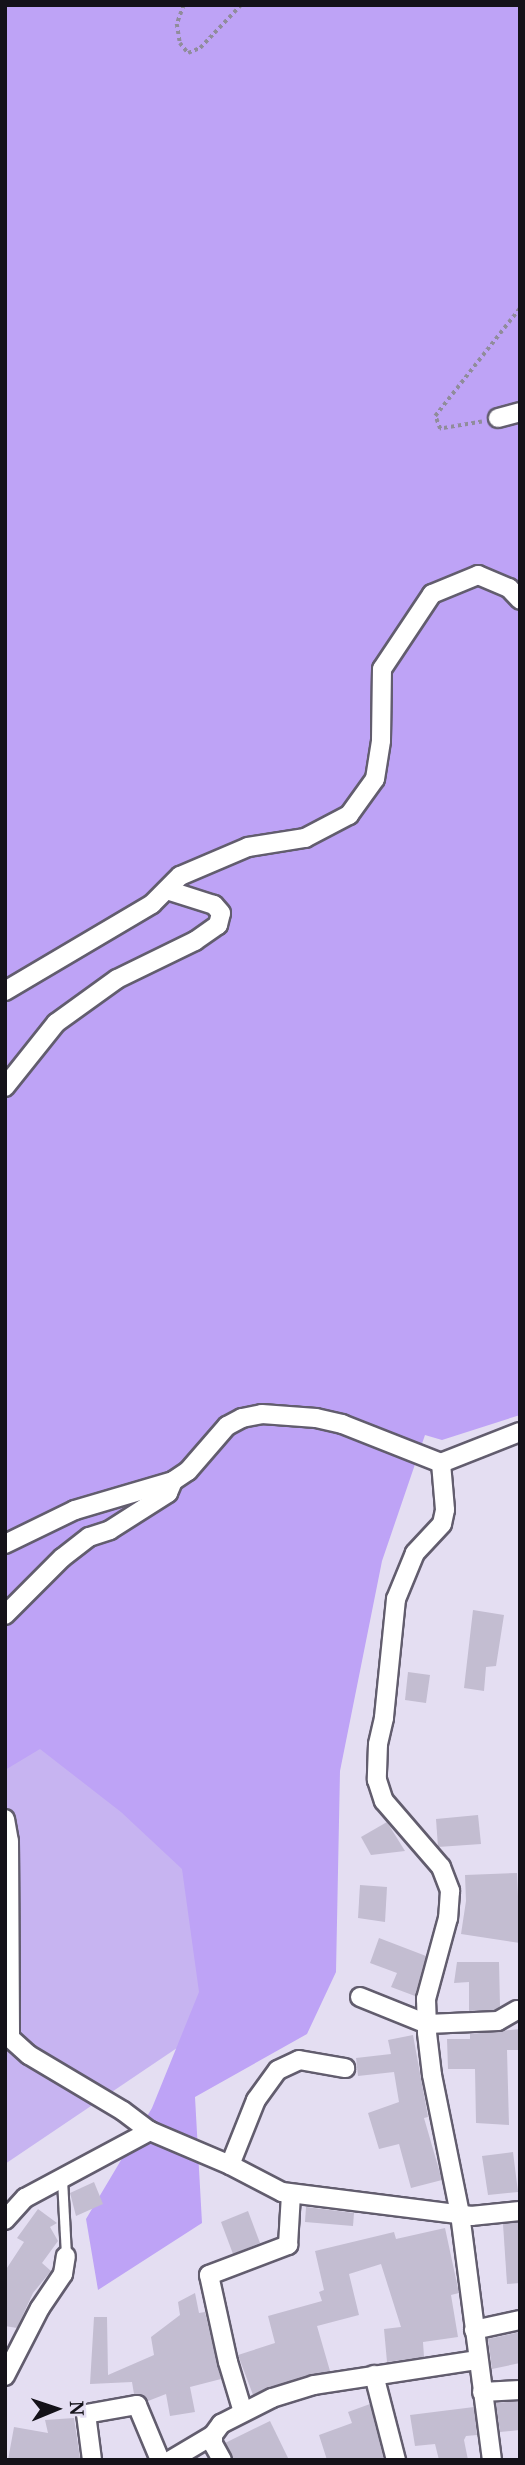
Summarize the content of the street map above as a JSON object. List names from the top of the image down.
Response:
{
  "north": "right"
}
